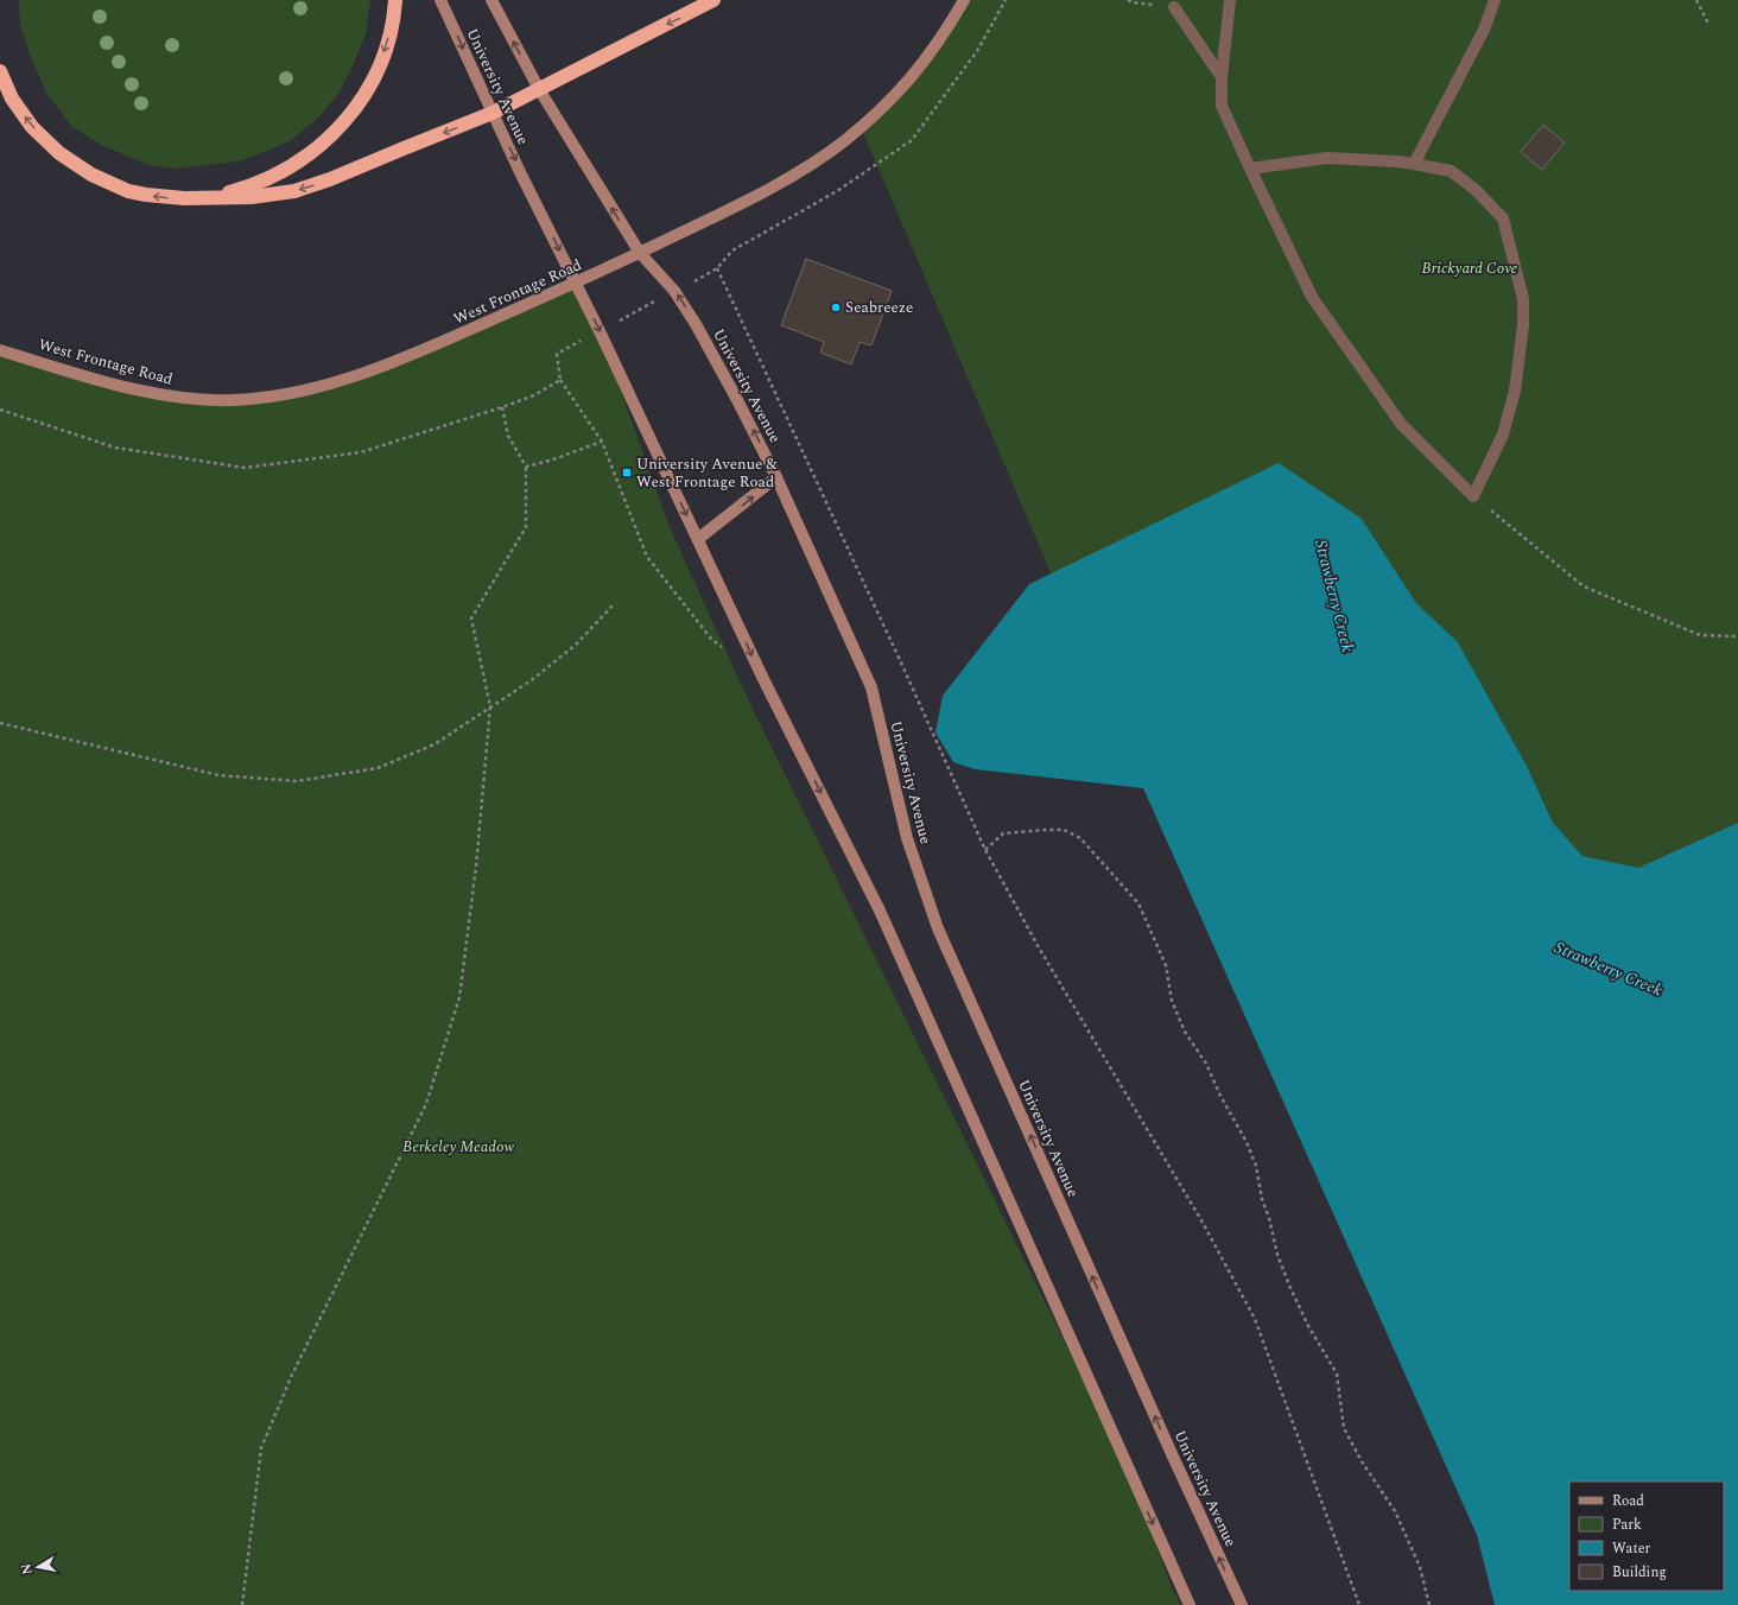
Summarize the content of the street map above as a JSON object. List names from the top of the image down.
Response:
{
  "streets": {
    "street": ["University Avenue", "West Frontage Road"]
  },
  "crossings": [
    ["University Avenue", "West Frontage Road"]
  ],
  "water": ["Strawberry Creek"],
  "parks": ["Brickyard Cove", "Berkeley Meadow"],
  "places": {
    "other": ["Seabreeze"],
    "transit": ["University Avenue & West Frontage Road"]
  },
  "legend": [
    "Road",
    "Park",
    "Water",
    "Building"
  ],
  "north": "left"
}
